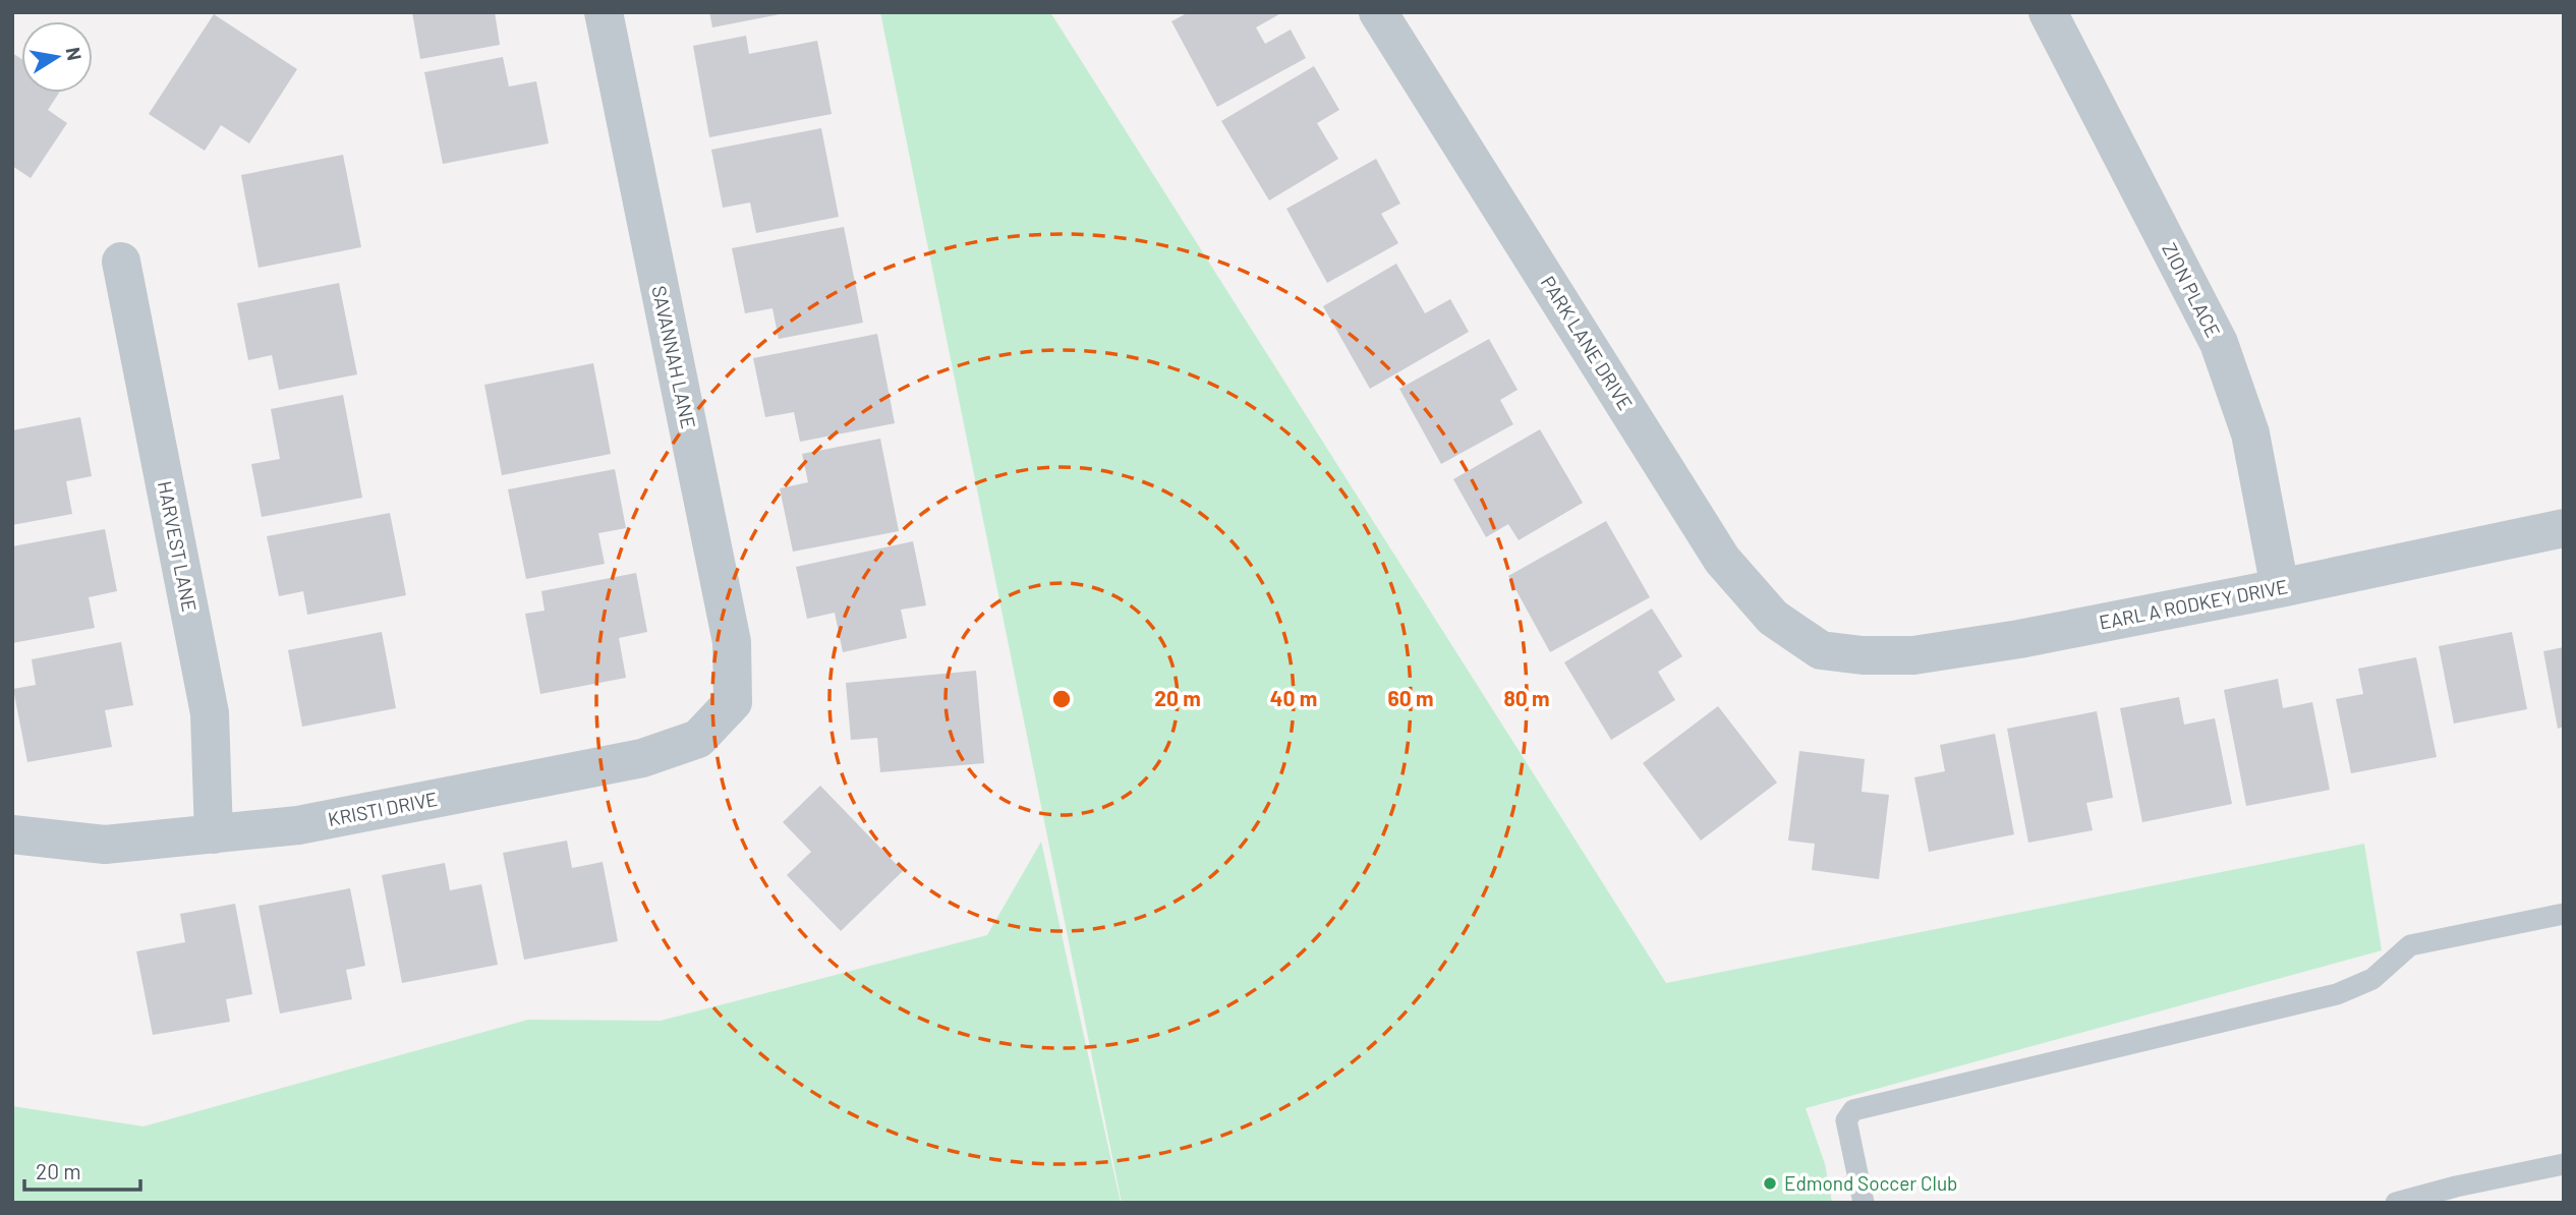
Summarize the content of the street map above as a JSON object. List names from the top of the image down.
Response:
{
  "streets": {
    "street": [
      "ZION PLACE",
      "PARK LANE DRIVE",
      "SAVANNAH LANE",
      "HARVEST LANE",
      "EARL A RODKEY DRIVE",
      "KRISTI DRIVE"
    ]
  },
  "crossings": [
    ["ZION PLACE", "EARL A RODKEY DRIVE"],
    ["PARK LANE DRIVE", "EARL A RODKEY DRIVE"],
    ["SAVANNAH LANE", "KRISTI DRIVE"],
    ["HARVEST LANE", "KRISTI DRIVE"]
  ],
  "places": ["Edmond Soccer Club"],
  "scale_bar": "20 m",
  "north": "right",
  "rings": [
    "20 m",
    "40 m",
    "60 m",
    "80 m"
  ]
}
